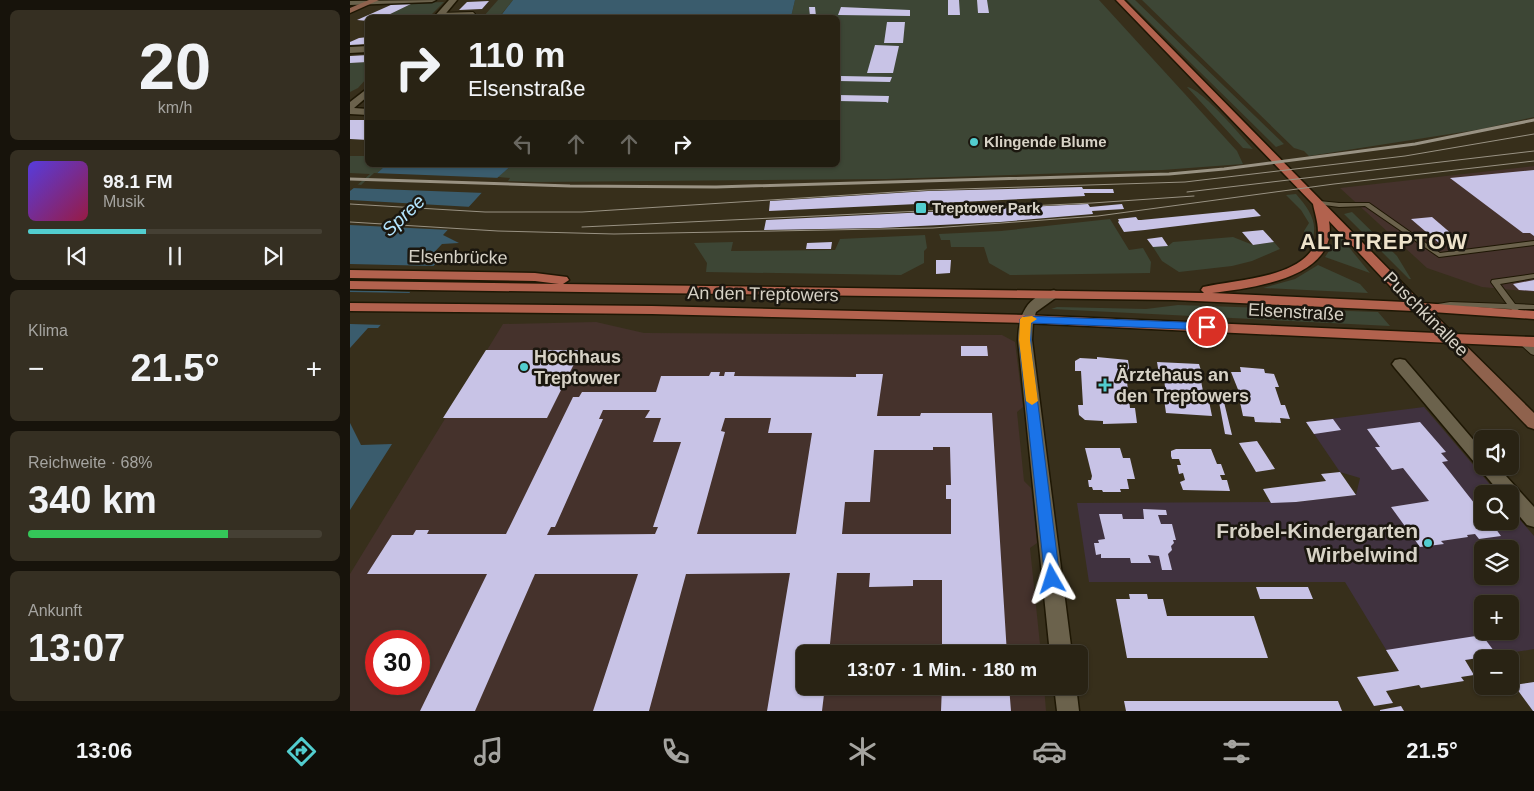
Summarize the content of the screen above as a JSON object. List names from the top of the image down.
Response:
{
  "streets": {
    "main road": [
      "Elsenbrücke",
      "An den Treptowers",
      "Elsenstraße",
      "Puschkinallee"
    ]
  },
  "crossings": [
    ["Elsenbrücke", "An den Treptowers"],
    ["An den Treptowers", "Elsenstraße"],
    ["Elsenstraße", "Puschkinallee"]
  ],
  "districts": ["ALT-TREPTOW"],
  "water": ["Spree"],
  "places": {
    "other": ["Klingende Blume", "Hochhaus Treptower", "Fröbel-Kindergarten Wirbelwind"],
    "transit": ["Treptower Park"],
    "health": ["Ärztehaus an den Treptowers"]
  },
  "page": {
    "tile": [
      ["20", "km/h"],
      "Klima",
      ["Reichweite · 68%", "340 km"],
      ["Ankunft", "13:07"]
    ],
    "turn": ["110 m", "Elsenstraße"],
    "song": ["98.1 FM", "Musik"],
    "heat": ["−", "21.5°", "+"],
    "map_buttons": ["+", "−"],
    "limit": "30",
    "trip": "13:07 · 1 Min. · 180 m",
    "tabs": ["13:06", "21.5°"]
  }
}
